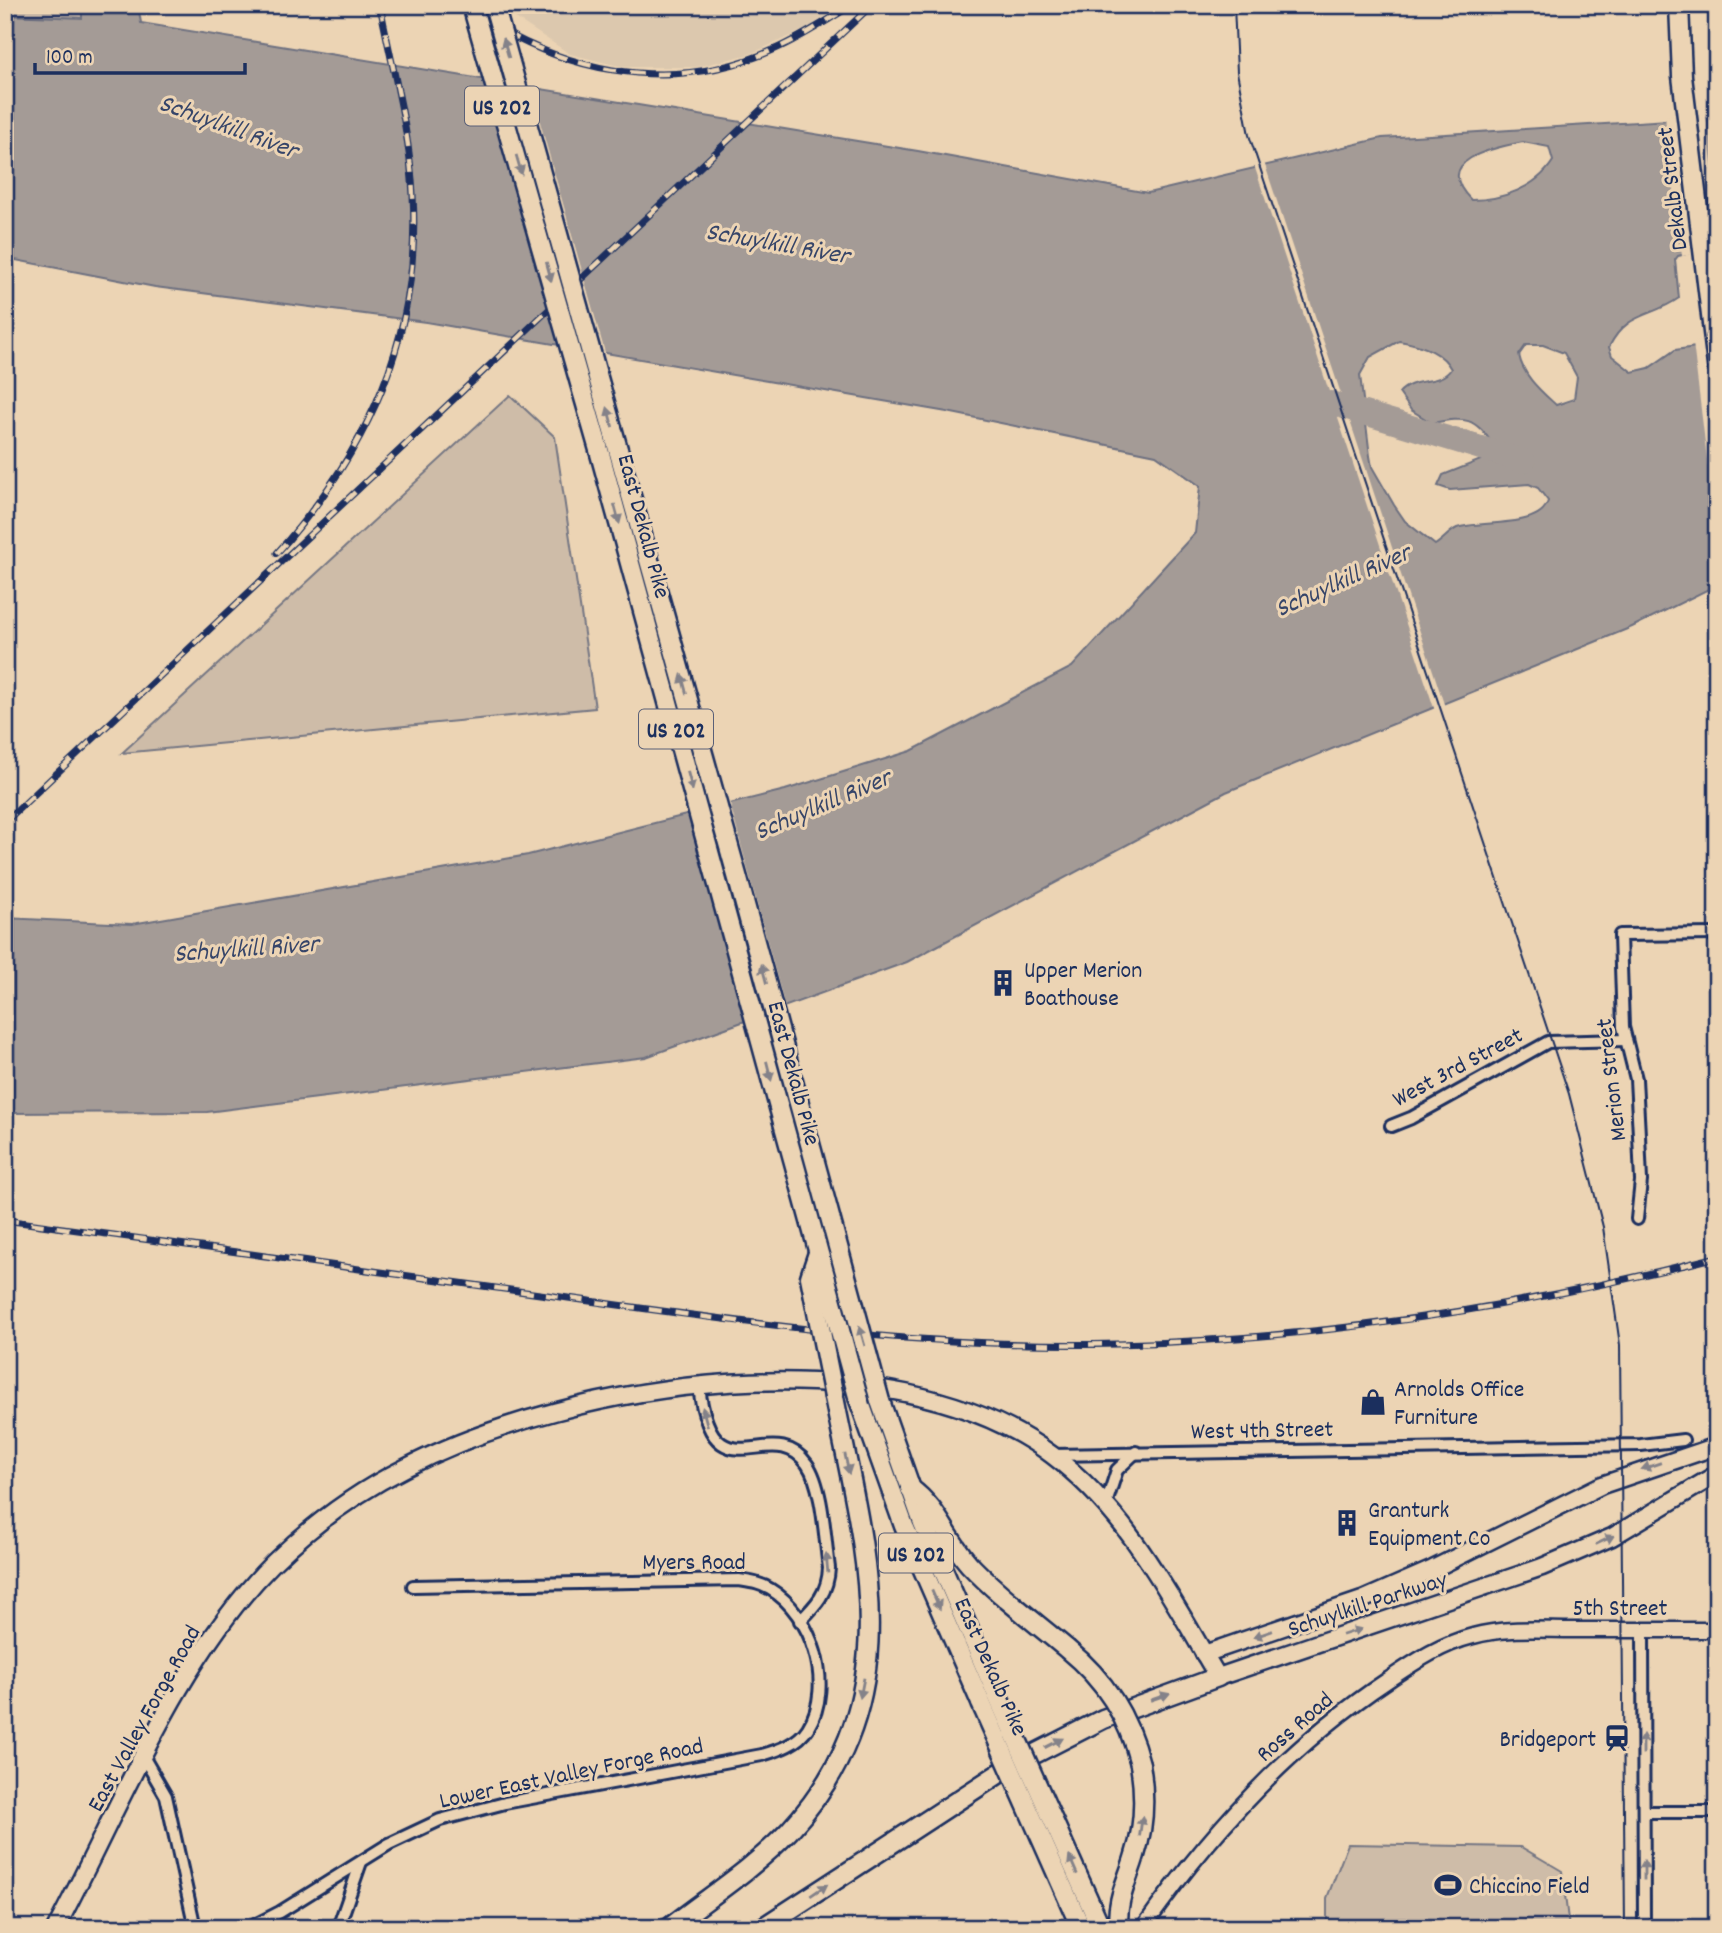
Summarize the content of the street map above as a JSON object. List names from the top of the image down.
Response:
{
  "streets": {
    "highway": ["US 202", "Dekalb Street", "East Dekalb Pike"],
    "main road": ["Schuylkill Parkway", "East Valley Forge Road"],
    "street": [
      "West 3rd Street",
      "Merion Street",
      "West 4th Street",
      "Myers Road",
      "5th Street",
      "Ross Road",
      "Lower East Valley Forge Road"
    ]
  },
  "crossings": [
    ["West 3rd Street", "Merion Street"],
    ["West 4th Street", "East Valley Forge Road"],
    ["Myers Road", "Lower East Valley Forge Road"],
    ["Schuylkill Parkway", "East Valley Forge Road"],
    ["5th Street", "Ross Road"]
  ],
  "water": ["Schuylkill River"],
  "places": {
    "building": ["Upper Merion Boathouse", "Granturk Equipment Co"],
    "shop": ["Arnolds Office Furniture"],
    "station": ["Bridgeport"],
    "sports": ["Chiccino Field"]
  },
  "scale_bar": "100 m"
}
